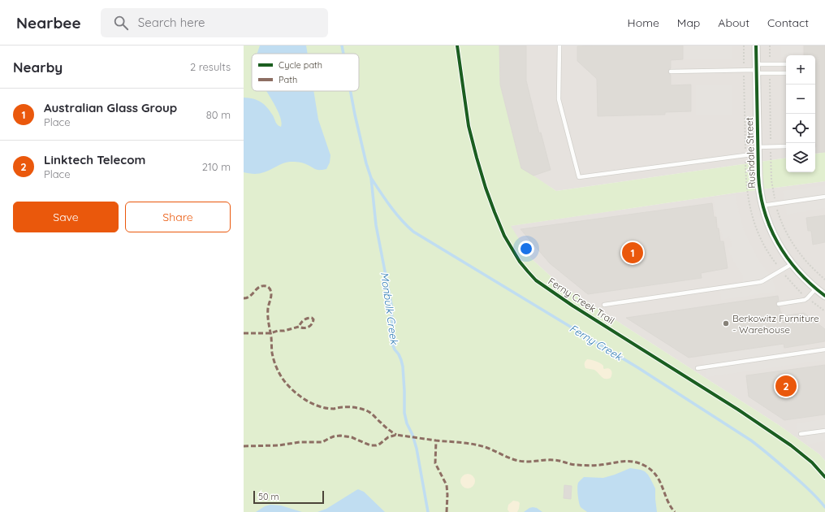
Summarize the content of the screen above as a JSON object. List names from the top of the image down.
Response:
{
  "streets": {
    "street": ["Rushdale Street"],
    "cycle path": ["Ferny Creek Trail"]
  },
  "water": ["Monbulk Creek", "Ferny Creek"],
  "places": ["Berkowitz Furniture - Warehouse"],
  "legend": ["Cycle path", "Path"],
  "scale_bar": "50 m",
  "page": {
    "header": "Nearbee",
    "search": "Search here",
    "nav": [
      "Home",
      "Map",
      "About",
      "Contact"
    ],
    "heading": ["Nearby", "2 results"],
    "map_buttons": ["+", "−"],
    "list": [
      {
        "mark": "1",
        "name": "Australian Glass Group",
        "note": "Place",
        "value": "80 m"
      },
      {
        "mark": "2",
        "name": "Linktech Telecom",
        "note": "Place",
        "value": "210 m"
      }
    ],
    "buttons": ["Save", "Share"],
    "pins": ["1", "2"],
    "scale": "50 m"
  }
}
